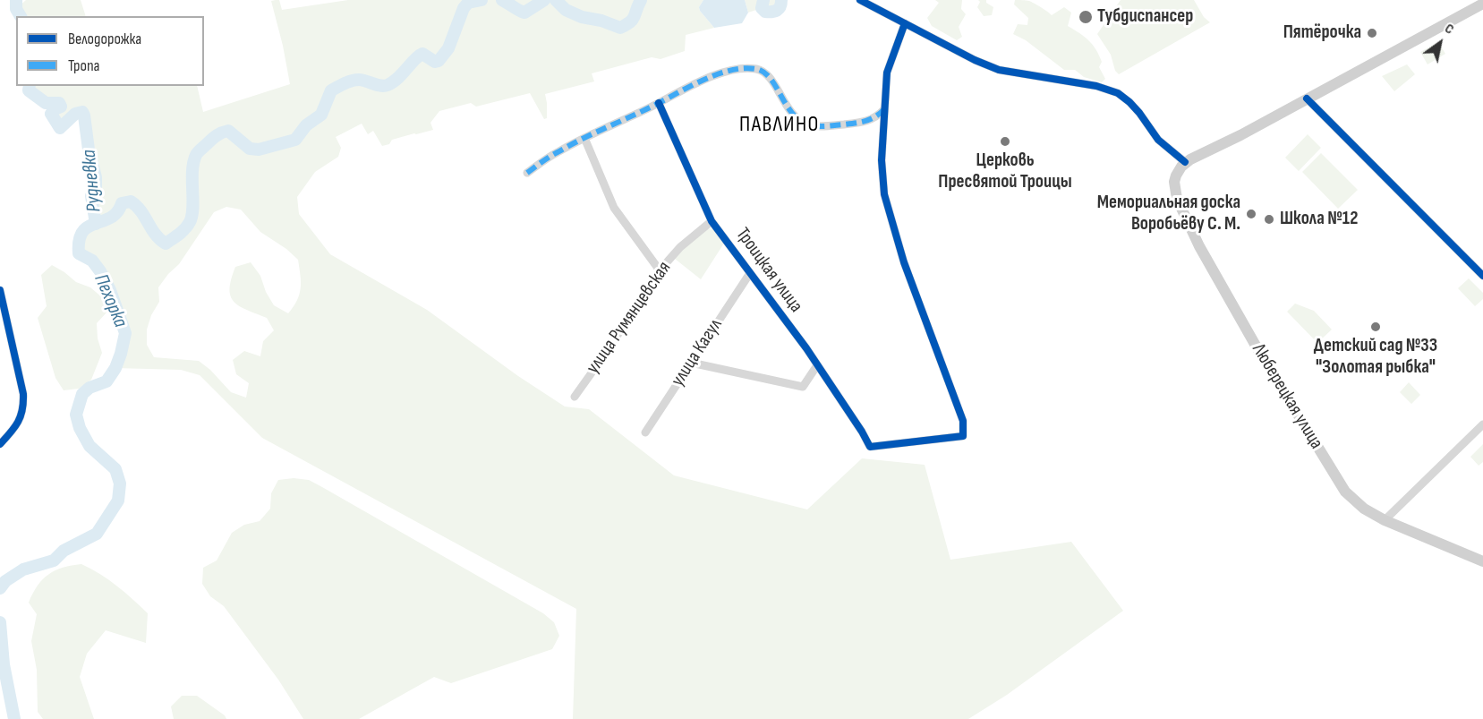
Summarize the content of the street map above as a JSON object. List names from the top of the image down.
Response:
{
  "streets": {
    "main road": ["Люберецкая улица"],
    "street": ["Троицкая улица", "улица Румянцевская", "улица Кагул"]
  },
  "crossings": [
    ["Троицкая улица", "улица Румянцевская"],
    ["Троицкая улица", "улица Кагул"]
  ],
  "districts": ["ПАВЛИНО"],
  "water": ["Рудневка", "Пехорка"],
  "places": [
    "Тубдиспансер",
    "Пятёрочка",
    "Церковь Пресвятой Троицы",
    "Мемориальная доска Воробьёву С. М.",
    "Школа №12",
    "Детский сад №33 \"Золотая рыбка\""
  ],
  "legend": ["Велодорожка", "Тропа"],
  "north": "top right"
}
